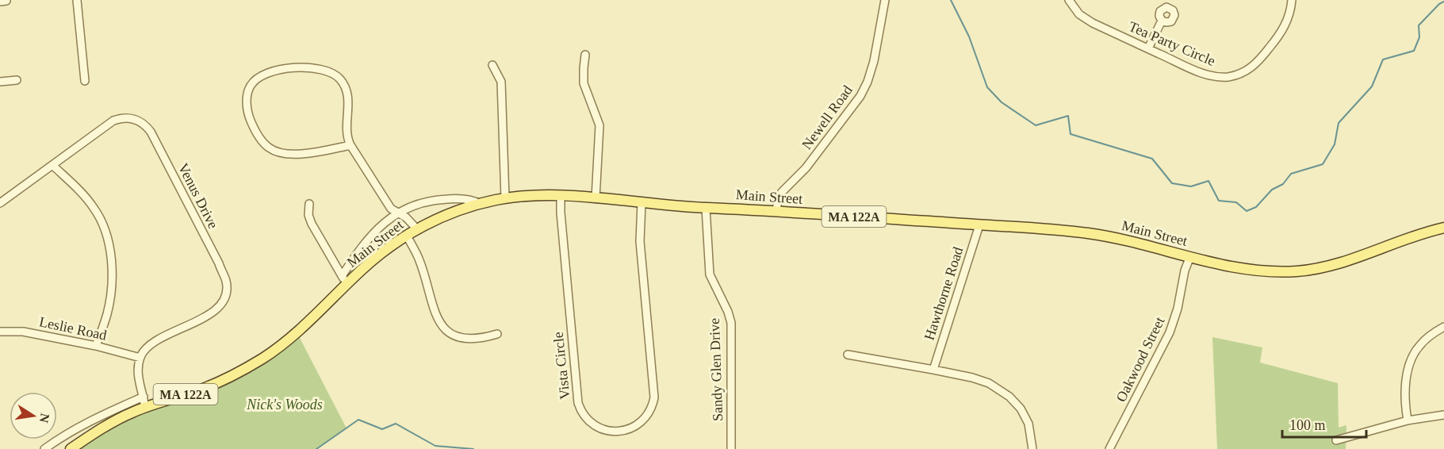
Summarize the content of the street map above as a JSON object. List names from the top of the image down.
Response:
{
  "streets": {
    "main road": ["Main Street", "MA 122A"],
    "street": [
      "Tea Party Circle",
      "Newell Road",
      "Venus Drive",
      "Hawthorne Road",
      "Leslie Road",
      "Oakwood Street",
      "Vista Circle",
      "Sandy Glen Drive"
    ]
  },
  "crossings": [
    ["Newell Road", "Main Street"],
    ["Venus Drive", "Leslie Road"],
    ["Main Street", "MA 122A"],
    ["Main Street", "Hawthorne Road"],
    ["Main Street", "Oakwood Street"],
    ["Main Street", "Vista Circle"],
    ["Main Street", "Sandy Glen Drive"]
  ],
  "parks": ["Nick's Woods"],
  "scale_bar": "100 m",
  "north": "right"
}
